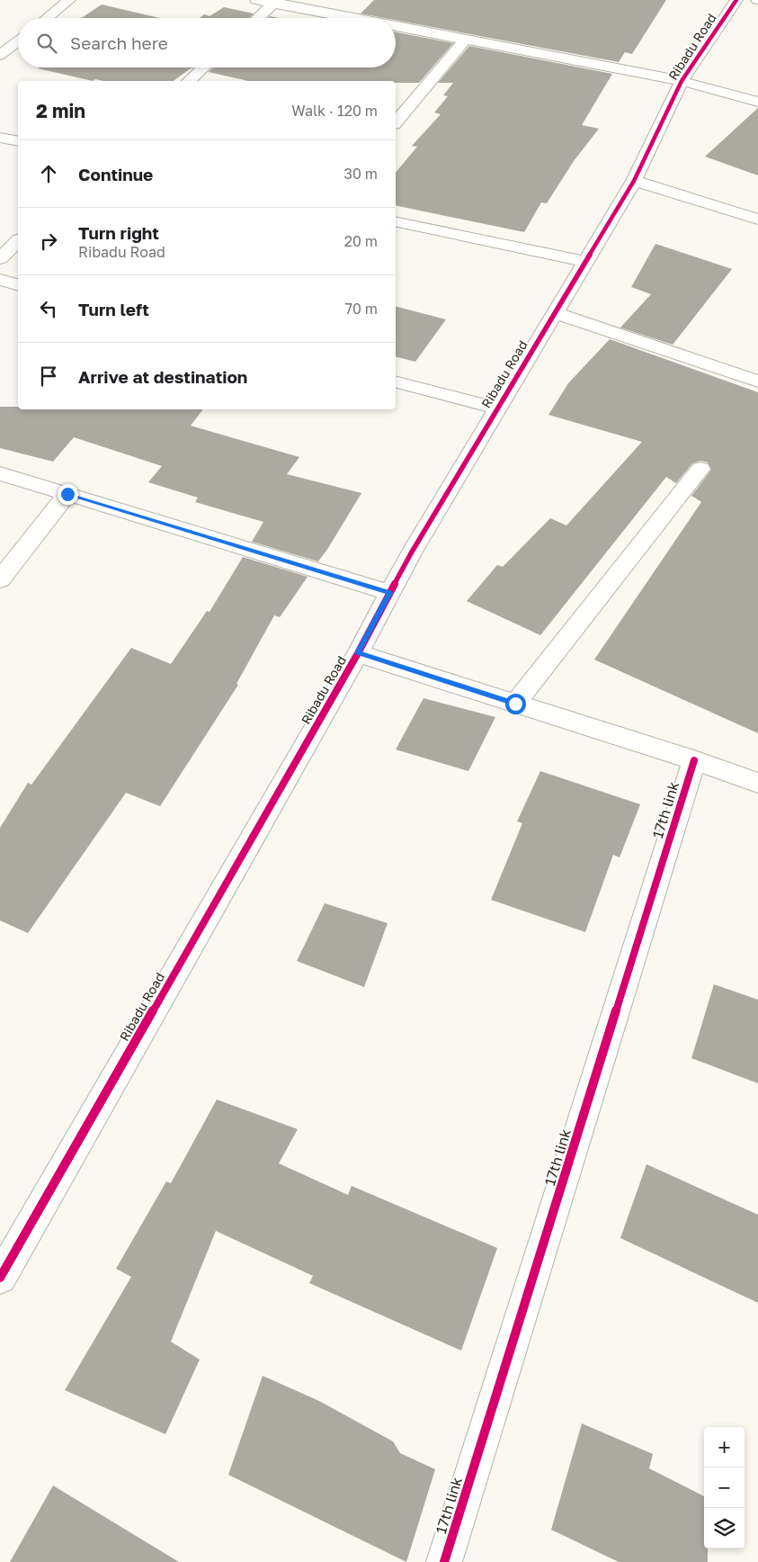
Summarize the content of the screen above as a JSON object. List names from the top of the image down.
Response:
{
  "streets": {
    "street": ["Ribadu Road", "17th link"]
  },
  "page": {
    "search": "Search here",
    "heading": ["2 min", "Walk · 120 m"],
    "list": [
      ["Continue", "30 m"],
      ["Turn right", "Ribadu Road", "20 m"],
      ["Turn left", "70 m"],
      "Arrive at destination"
    ],
    "map_buttons": ["+", "−"]
  }
}
